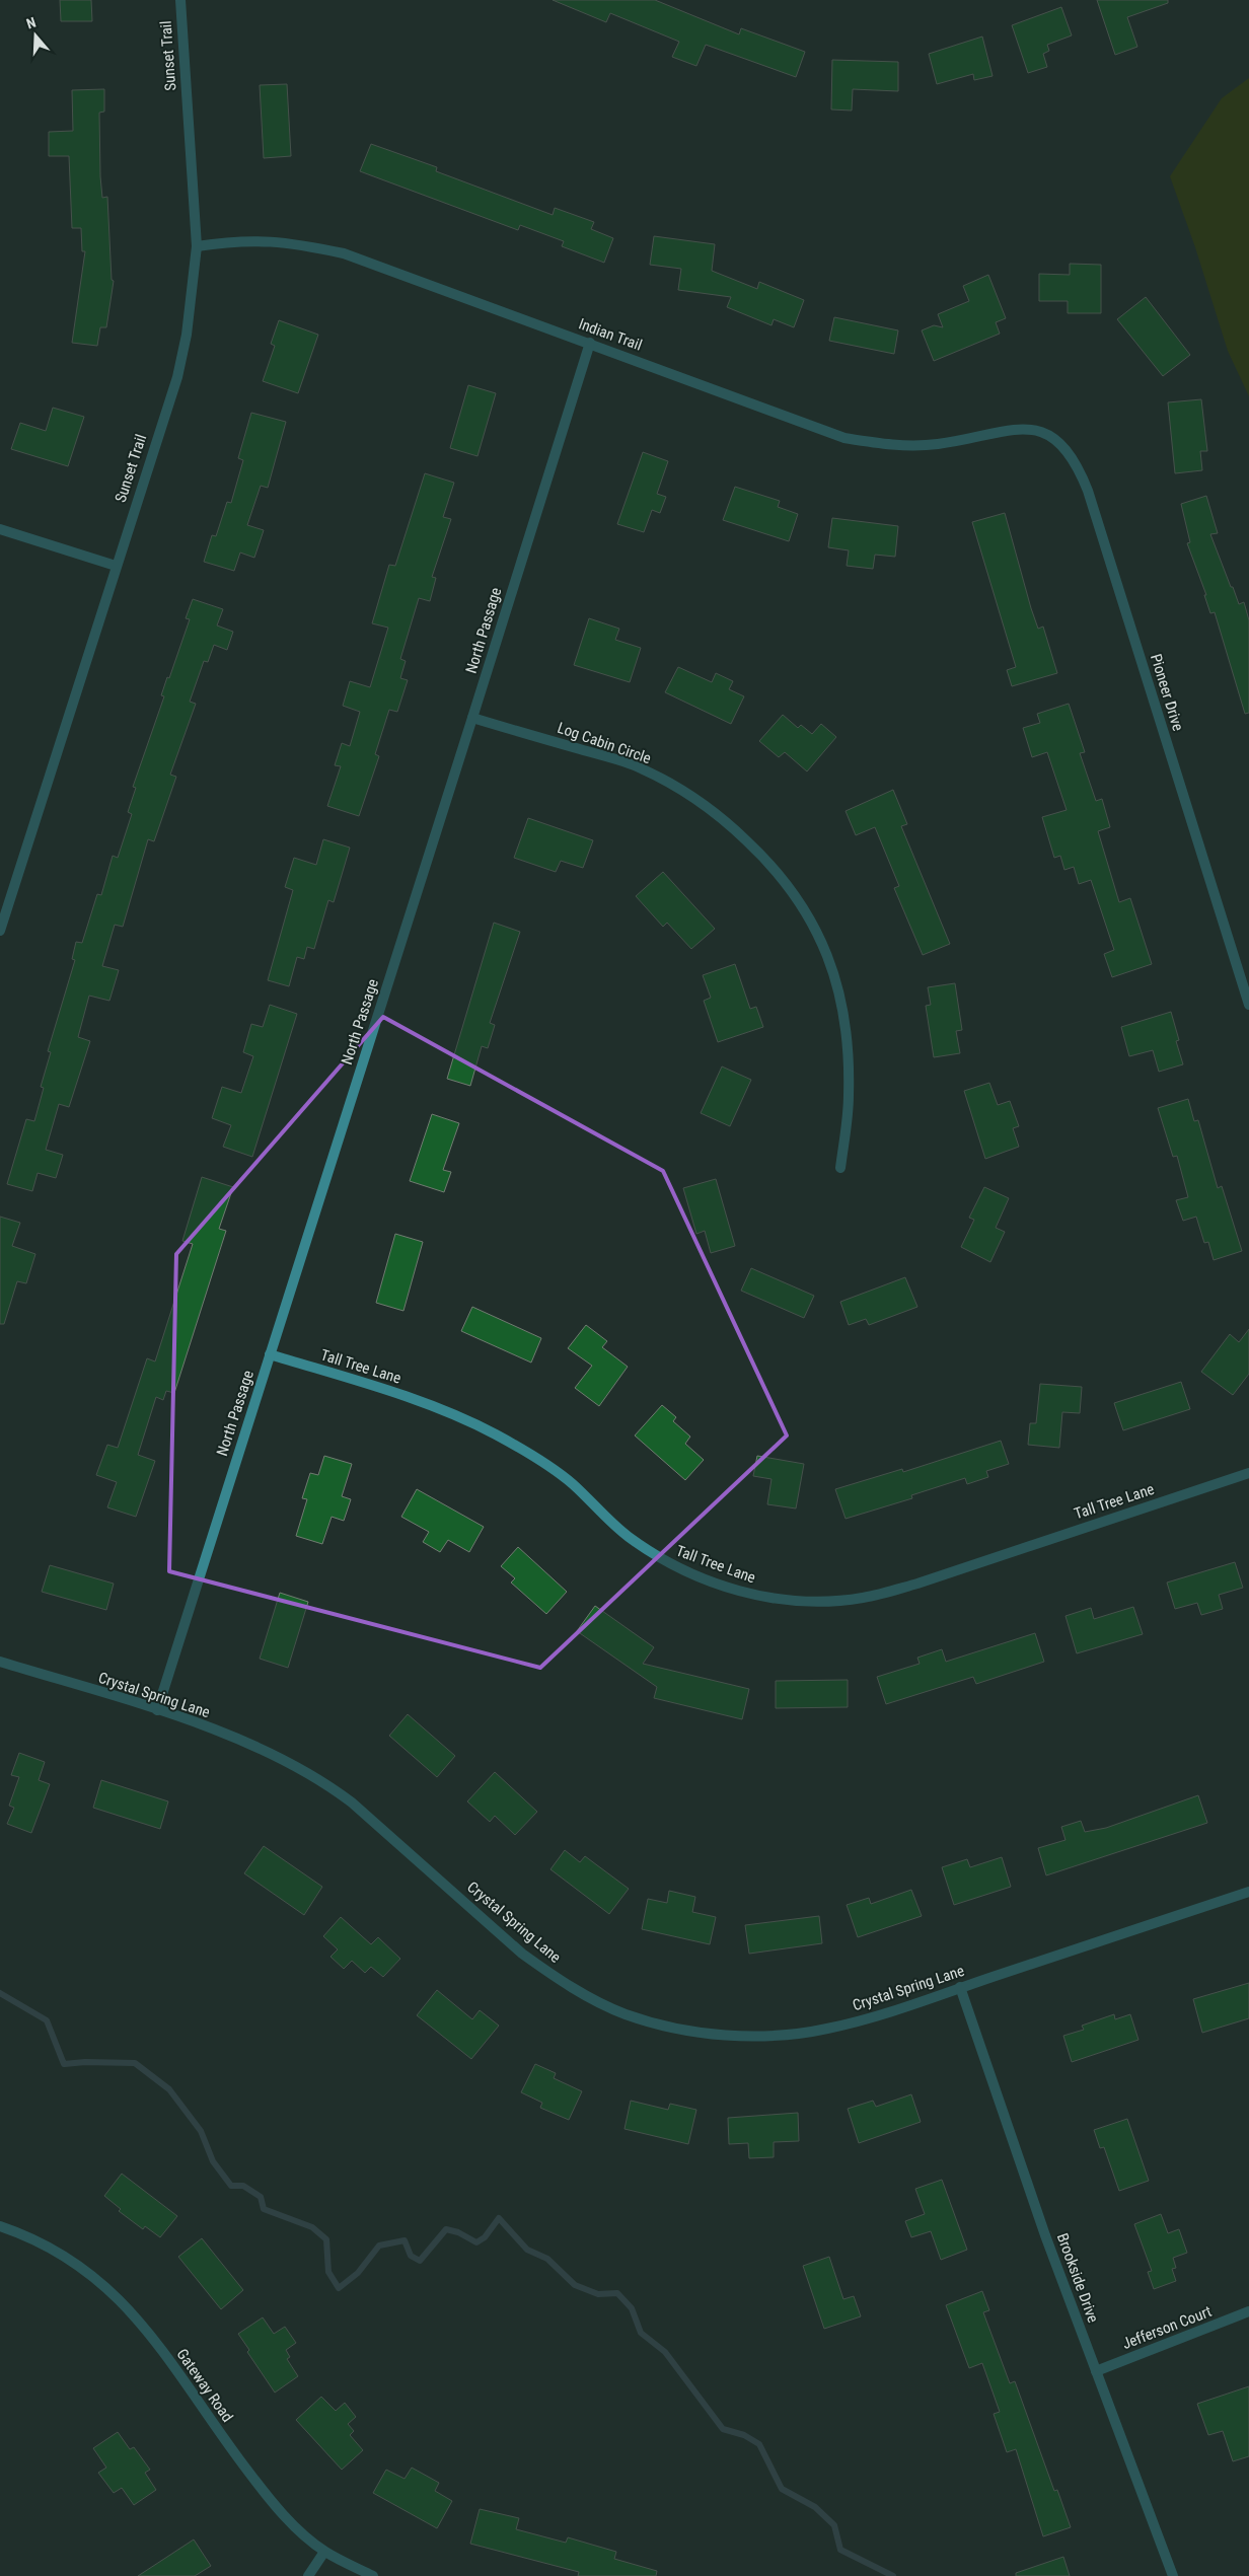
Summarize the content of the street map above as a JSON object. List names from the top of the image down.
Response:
{
  "streets": {
    "street": [
      "Sunset Trail",
      "Indian Trail",
      "North Passage",
      "Pioneer Drive",
      "Log Cabin Circle",
      "Tall Tree Lane",
      "Crystal Spring Lane",
      "Brookside Drive",
      "Jefferson Court",
      "Gateway Road"
    ]
  },
  "crossings": [
    ["Sunset Trail", "Indian Trail"],
    ["Indian Trail", "North Passage"],
    ["Indian Trail", "Pioneer Drive"],
    ["North Passage", "Log Cabin Circle"],
    ["North Passage", "Tall Tree Lane"],
    ["North Passage", "Crystal Spring Lane"],
    ["Crystal Spring Lane", "Brookside Drive"],
    ["Brookside Drive", "Jefferson Court"]
  ],
  "north": "top"
}
